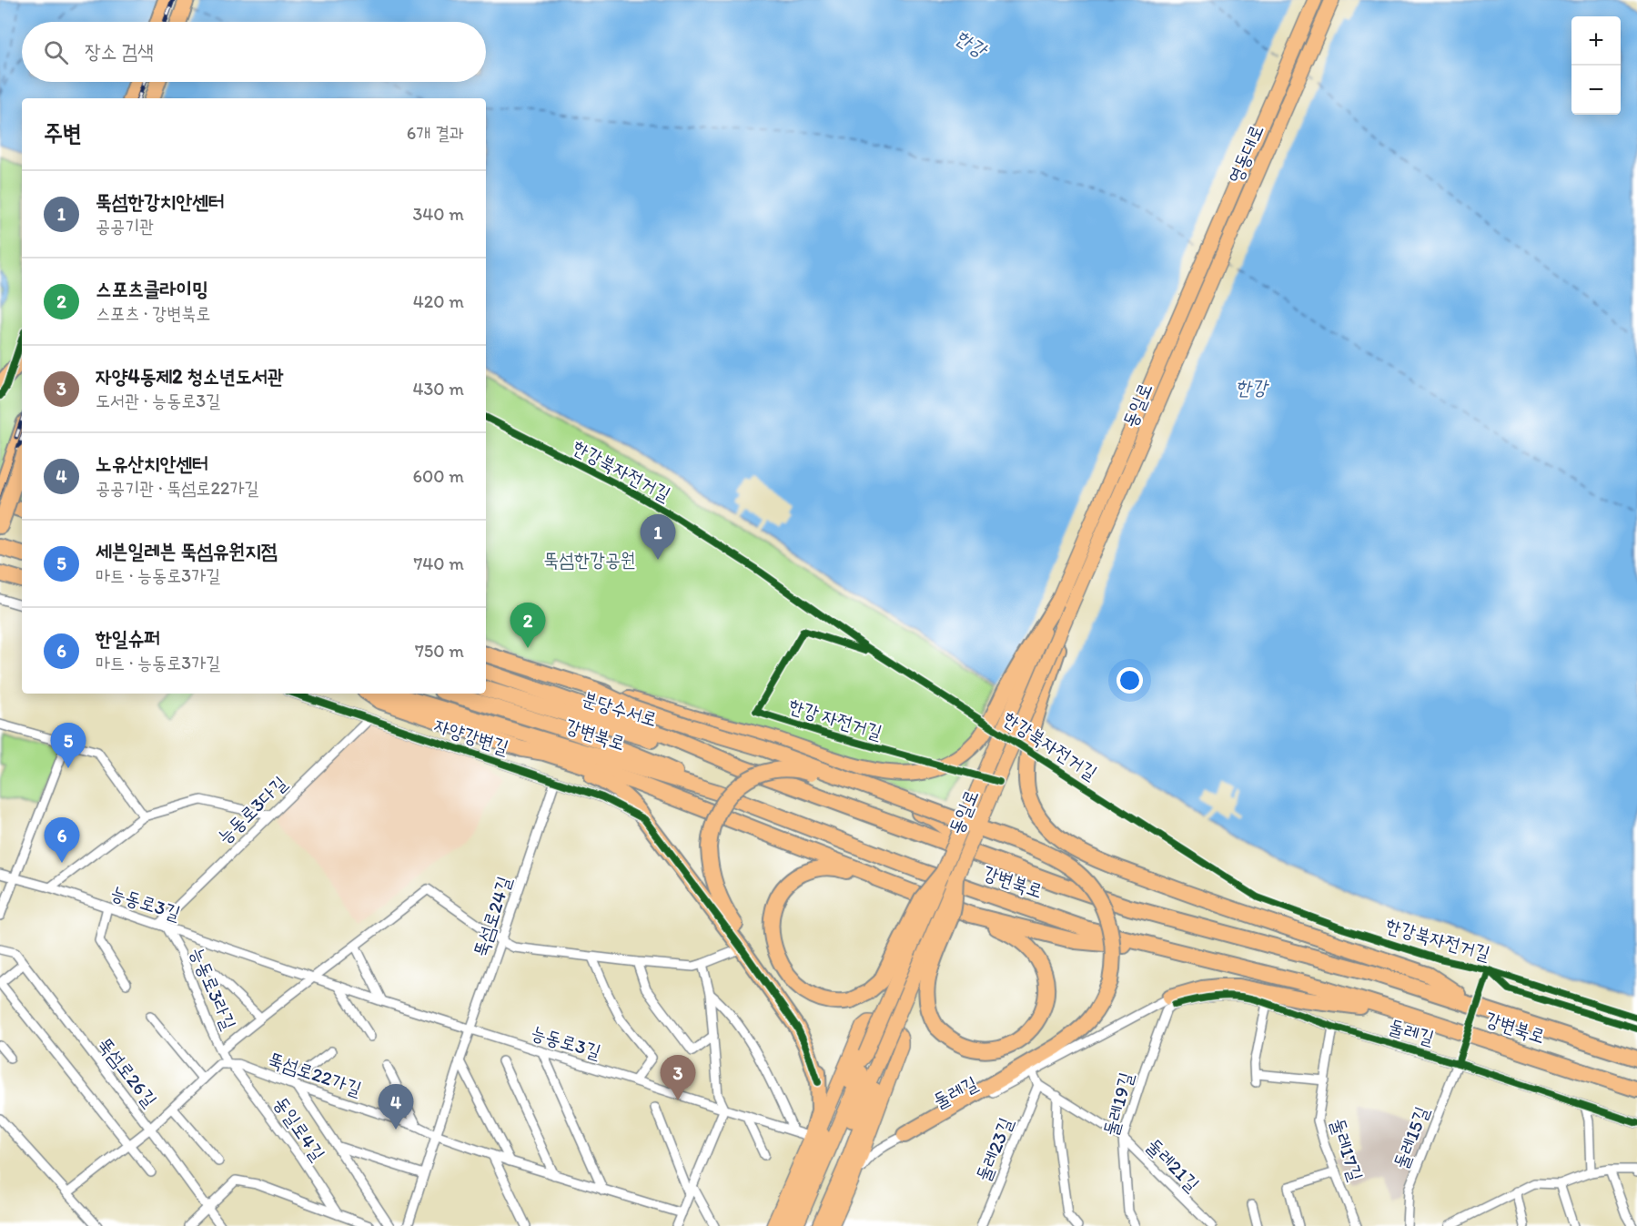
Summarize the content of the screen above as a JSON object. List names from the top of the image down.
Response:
{
  "streets": {
    "highway": ["분당수서로", "강변북로"],
    "main road": ["영동대로", "동일로"],
    "street": [
      "자양강변길",
      "능동로3다길",
      "능동로3길",
      "뚝섬로24길",
      "능동로3라길",
      "둘레길",
      "뚝섬로26길",
      "뚝섬로22가길",
      "둘레19길",
      "동일로4길",
      "둘레15길",
      "둘레23길",
      "둘레17길",
      "둘레21길"
    ],
    "cycle path": ["한강북자전거길", "한강 자전거길"]
  },
  "crossings": [
    ["영동대로", "동일로"],
    ["분당수서로", "강변북로"],
    ["자양강변길", "능동로3다길"],
    ["자양강변길", "뚝섬로24길"],
    ["능동로3다길", "능동로3길"],
    ["능동로3다길", "능동로3라길"],
    ["능동로3길", "뚝섬로24길"],
    ["능동로3길", "능동로3라길"],
    ["뚝섬로24길", "뚝섬로22가길"],
    ["능동로3라길", "뚝섬로22가길"],
    ["능동로3라길", "동일로4길"],
    ["둘레길", "둘레19길"],
    ["둘레길", "둘레15길"],
    ["둘레길", "둘레17길"],
    ["뚝섬로22가길", "동일로4길"],
    ["둘레19길", "둘레21길"],
    ["둘레23길", "둘레21길"]
  ],
  "water": ["한강"],
  "parks": ["뚝섬한강공원"],
  "page": {
    "map_buttons": ["+", "−"],
    "search": "장소 검색",
    "heading": ["주변", "6개 결과"],
    "list": [
      {
        "mark": "1",
        "name": "뚝섬한강치안센터",
        "note": "공공기관",
        "value": "340 m"
      },
      {
        "mark": "2",
        "name": "스포츠클라이밍",
        "note": "스포츠 · 강변북로",
        "value": "420 m"
      },
      {
        "mark": "3",
        "name": "자양4동제2 청소년도서관",
        "note": "도서관 · 능동로3길",
        "value": "430 m"
      },
      {
        "mark": "4",
        "name": "노유산치안센터",
        "note": "공공기관 · 뚝섬로22가길",
        "value": "600 m"
      },
      {
        "mark": "5",
        "name": "세븐일레븐 뚝섬유원지점",
        "note": "마트 · 능동로3가길",
        "value": "740 m"
      },
      {
        "mark": "6",
        "name": "한일슈퍼",
        "note": "마트 · 능동로3가길",
        "value": "750 m"
      }
    ],
    "pins": [
      "1",
      "2",
      "5",
      "6",
      "3",
      "4"
    ]
  }
}
